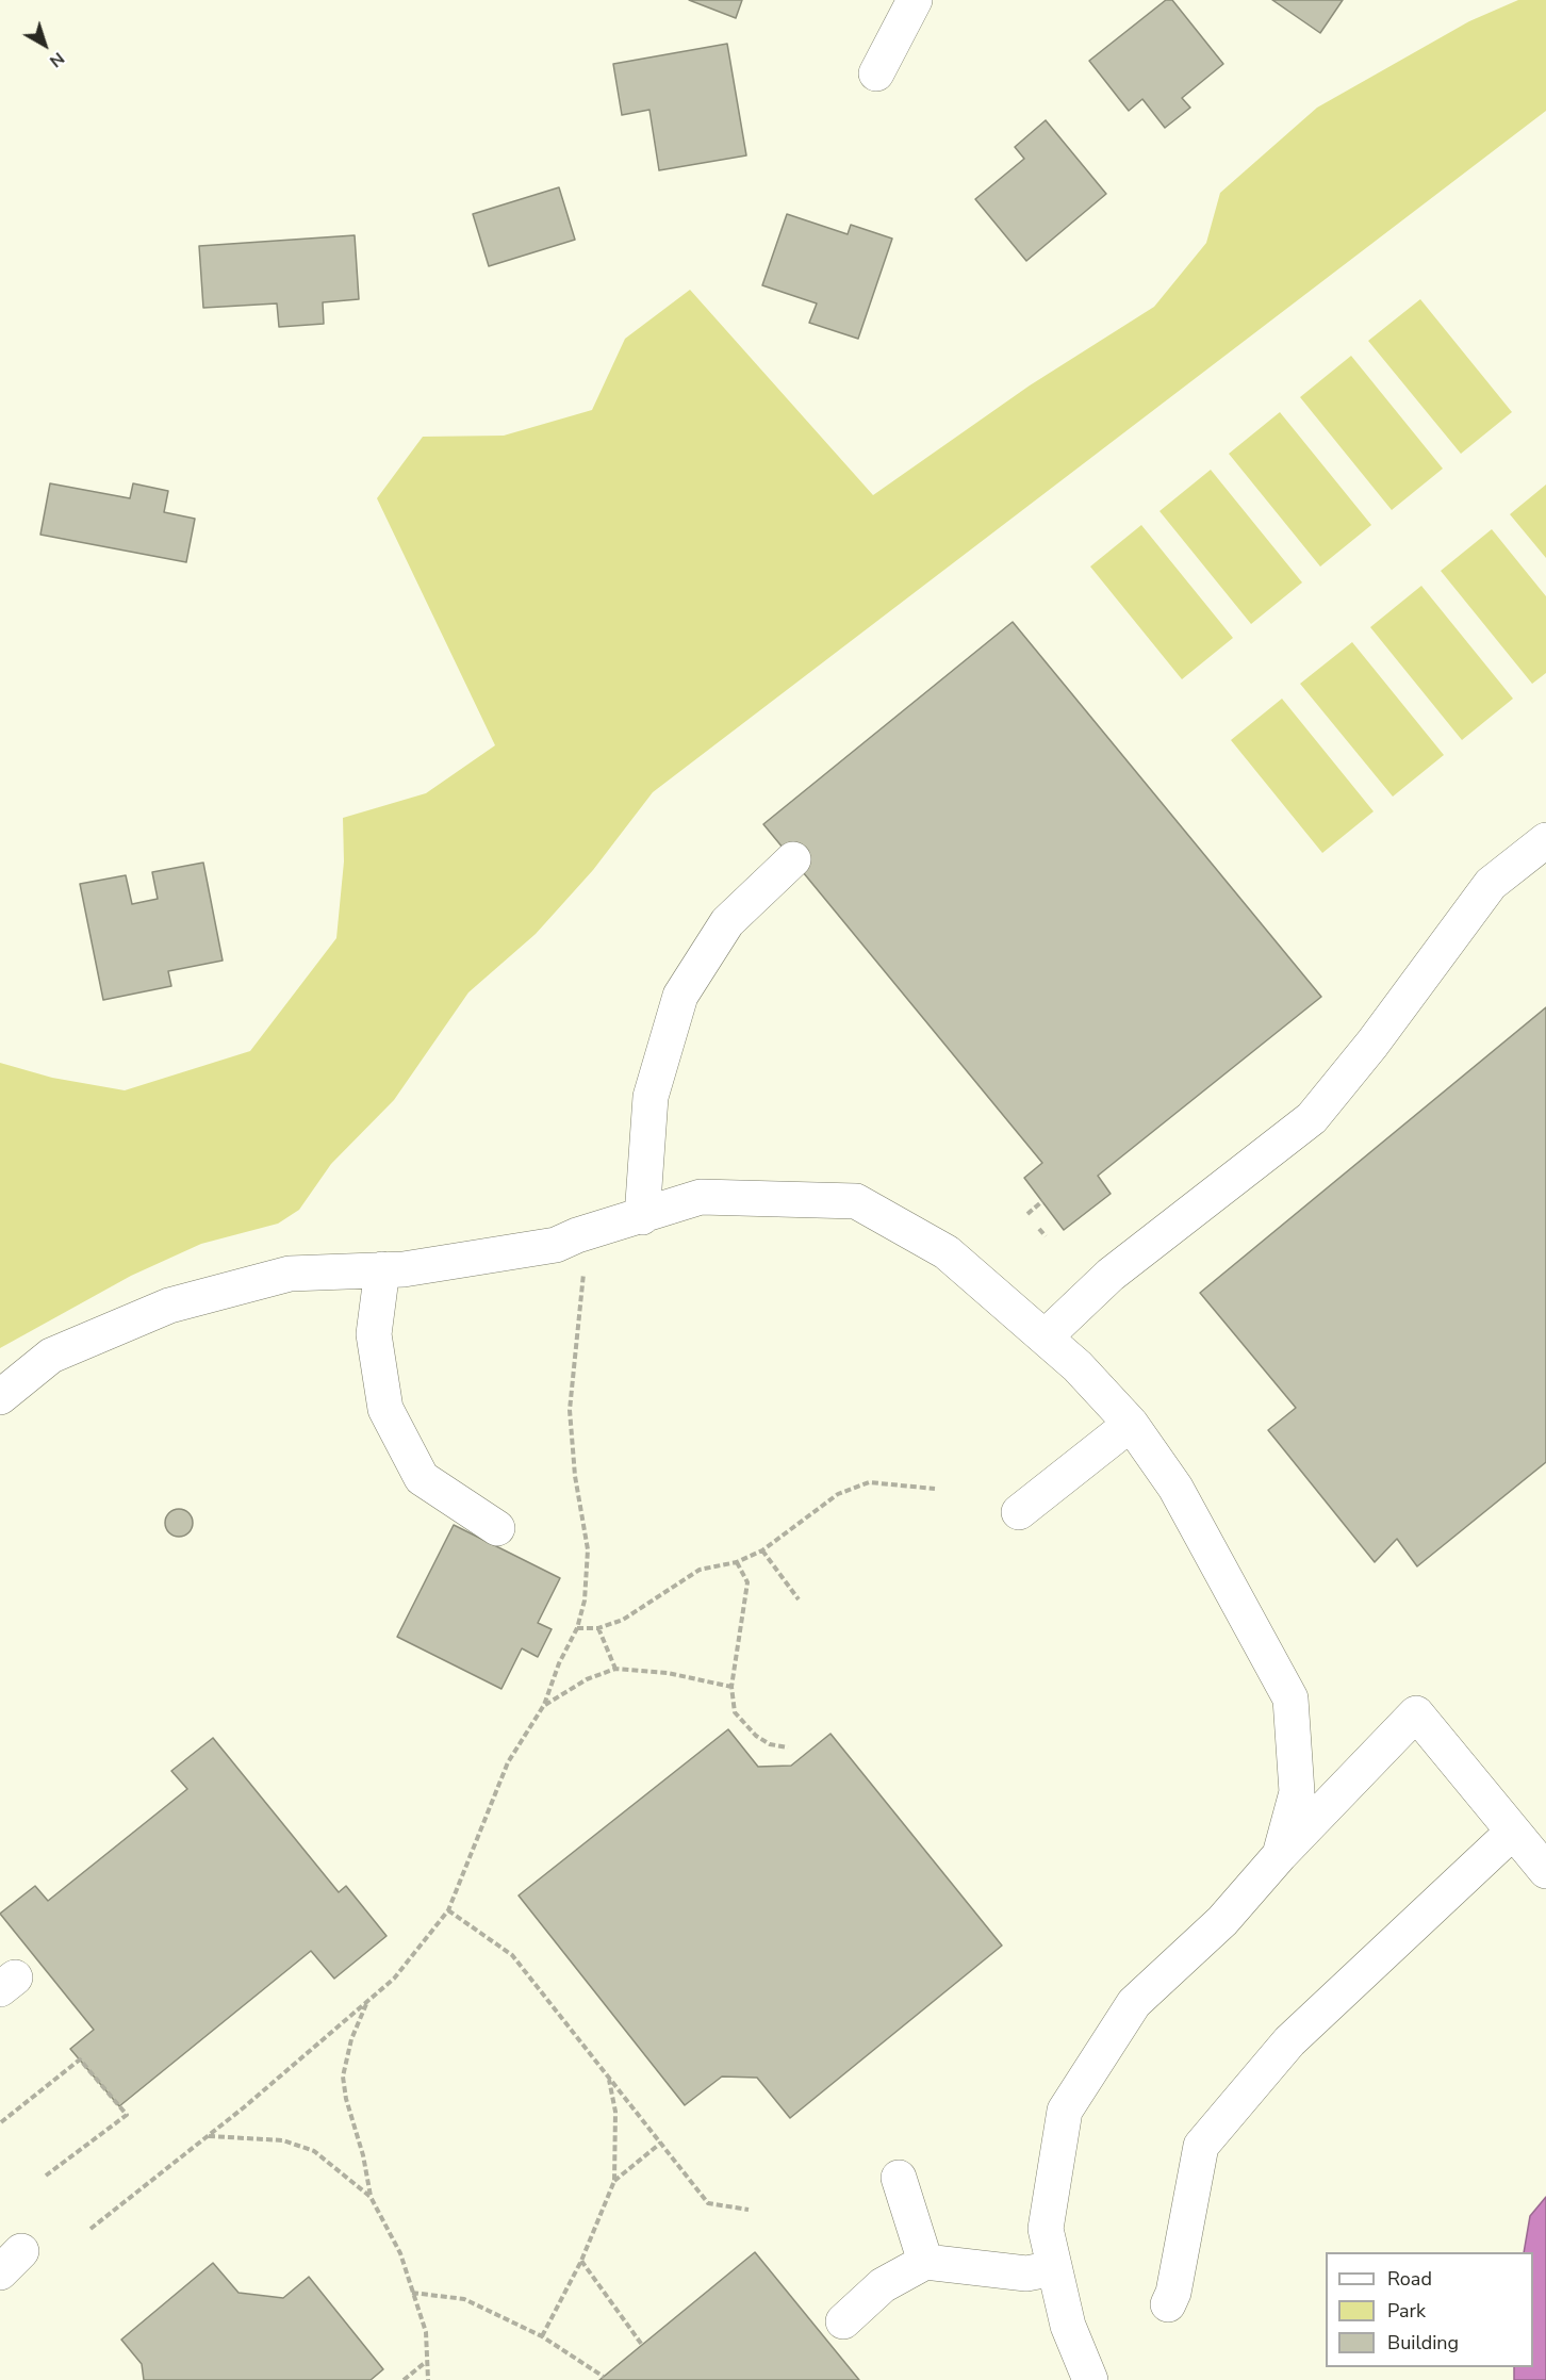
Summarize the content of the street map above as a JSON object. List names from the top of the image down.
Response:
{
  "legend": ["Road", "Park", "Building"],
  "north": "bottom right"
}
